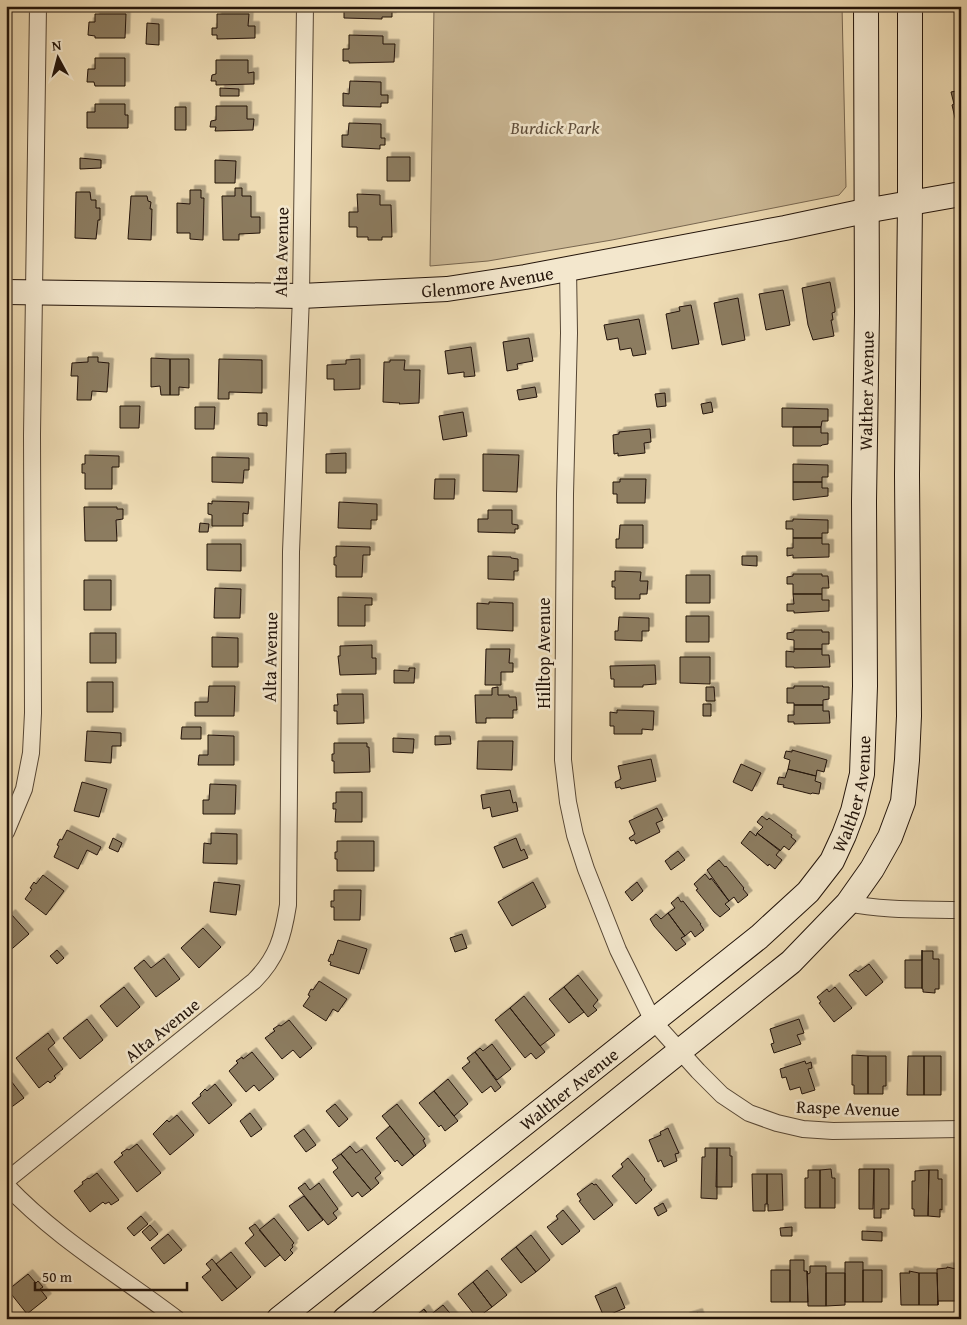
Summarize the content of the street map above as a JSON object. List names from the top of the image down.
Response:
{
  "streets": {
    "main road": ["Glenmore Avenue", "Walther Avenue"],
    "street": ["Alta Avenue", "Hilltop Avenue", "Raspe Avenue"]
  },
  "crossings": [
    ["Alta Avenue", "Glenmore Avenue"],
    ["Glenmore Avenue", "Walther Avenue"],
    ["Glenmore Avenue", "Hilltop Avenue"],
    ["Walther Avenue", "Hilltop Avenue"],
    ["Walther Avenue", "Raspe Avenue"],
    ["Hilltop Avenue", "Raspe Avenue"]
  ],
  "parks": ["Burdick Park"],
  "scale_bar": "50 m",
  "north": "top"
}
